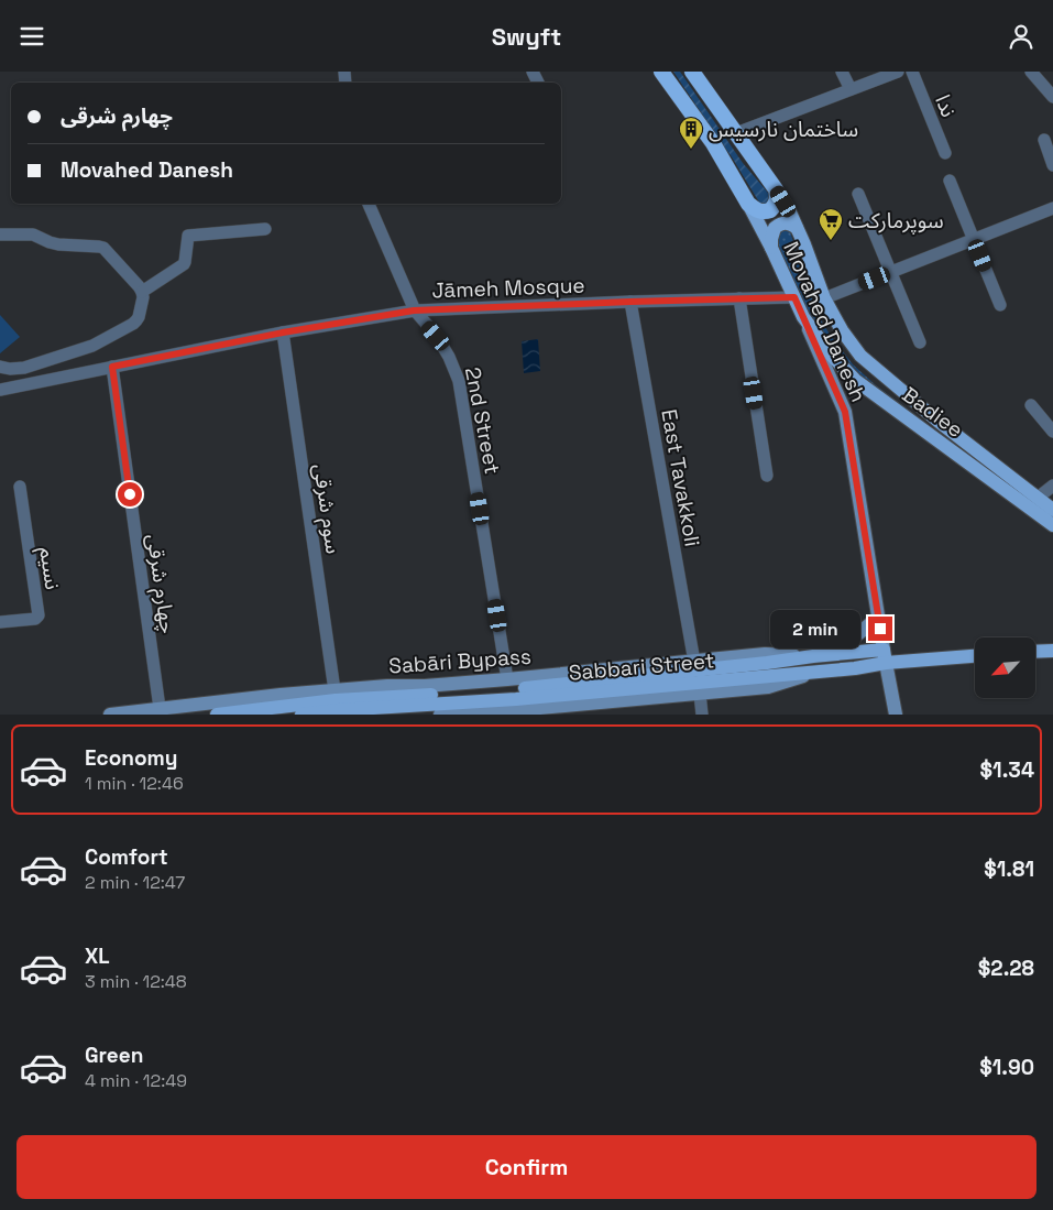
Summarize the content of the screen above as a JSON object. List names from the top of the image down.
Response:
{
  "streets": {
    "highway": ["Movahed Danesh"],
    "main road": ["Badiee", "Sabāri Bypass", "Sabbari Street"],
    "street": [
      "ندا",
      "Jāmeh Mosque",
      "2nd Street",
      "East Tavakkoli",
      "سوم شرقی",
      "نسیم",
      "چهارم شرقی"
    ]
  },
  "crossings": [
    ["Jāmeh Mosque", "Movahed Danesh"],
    ["Jāmeh Mosque", "2nd Street"],
    ["Jāmeh Mosque", "East Tavakkoli"],
    ["Jāmeh Mosque", "سوم شرقی"],
    ["Jāmeh Mosque", "چهارم شرقی"],
    ["Movahed Danesh", "Badiee"],
    ["Movahed Danesh", "Sabbari Street"],
    ["2nd Street", "Sabāri Bypass"],
    ["East Tavakkoli", "Sabāri Bypass"],
    ["سوم شرقی", "Sabāri Bypass"],
    ["چهارم شرقی", "Sabāri Bypass"],
    ["Sabāri Bypass", "Sabbari Street"]
  ],
  "places": {
    "building": ["ساختمان نارسیس"],
    "supermarket": ["سوپرمارکت"]
  },
  "north": "bottom left",
  "page": {
    "header": "Swyft",
    "banner": ["چهارم شرقی", "Movahed Danesh"],
    "bubble": "2 min",
    "list": [
      {
        "name": "Economy",
        "note": "1 min · 12:46",
        "value": "$1.34"
      },
      {
        "name": "Comfort",
        "note": "2 min · 12:47",
        "value": "$1.81"
      },
      {
        "name": "XL",
        "note": "3 min · 12:48",
        "value": "$2.28"
      },
      {
        "name": "Green",
        "note": "4 min · 12:49",
        "value": "$1.90"
      }
    ],
    "buttons": "Confirm"
  }
}
